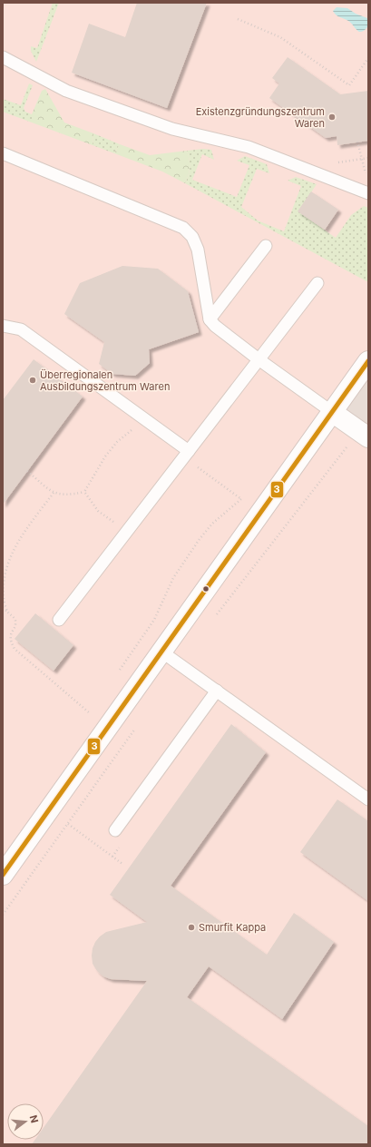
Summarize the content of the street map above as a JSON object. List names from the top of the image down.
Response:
{
  "places": ["Existenzgründungszentrum Waren", "Überregionalen Ausbildungszentrum Waren", "Smurfit Kappa"],
  "lines": ["transit line 3"],
  "north": "right"
}
